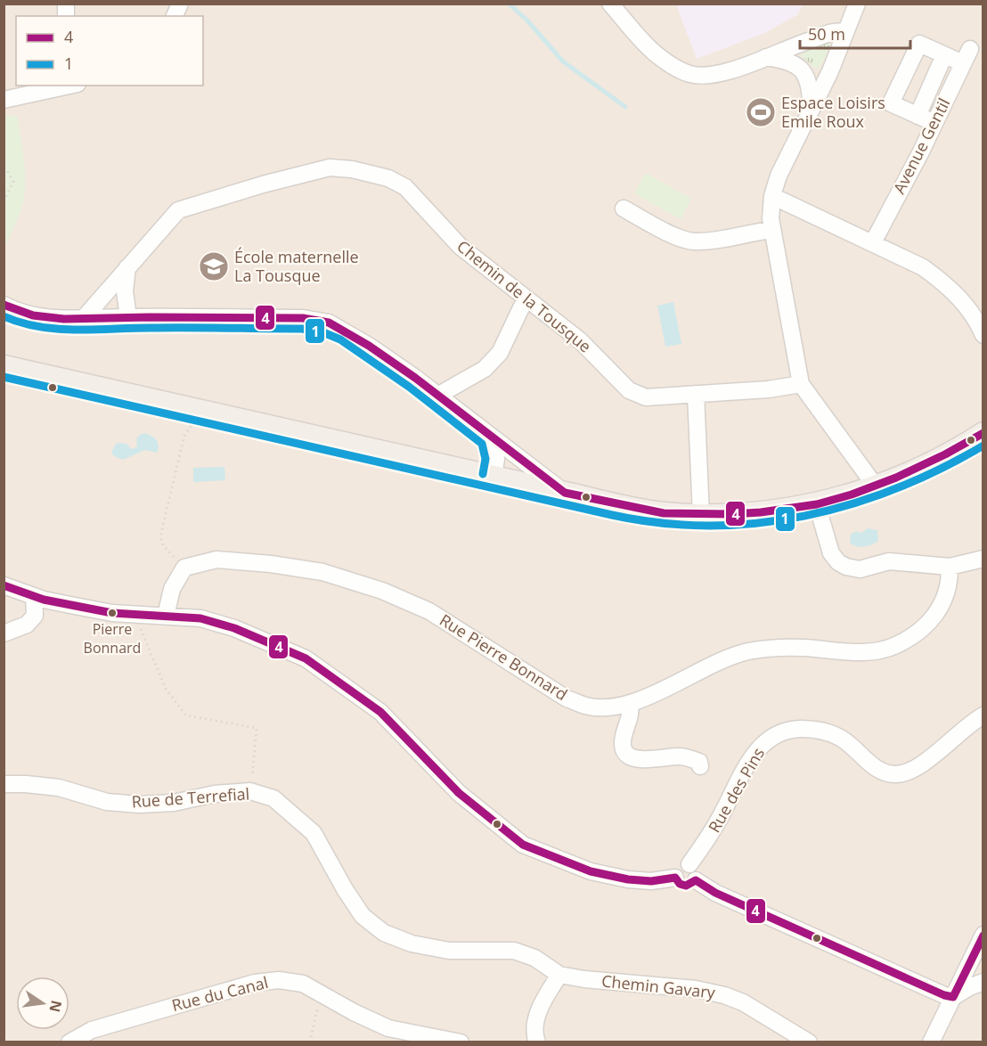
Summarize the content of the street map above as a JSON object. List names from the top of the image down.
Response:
{
  "streets": {
    "street": [
      "Avenue Gentil",
      "Chemin de la Tousque",
      "Rue Pierre Bonnard",
      "Rue des Pins",
      "Rue de Terrefial",
      "Chemin Gavary",
      "Rue du Canal"
    ]
  },
  "crossings": [
    ["Rue de Terrefial", "Chemin Gavary"]
  ],
  "places": {
    "sports": ["Espace Loisirs Emile Roux"],
    "school or university": ["École maternelle La Tousque"],
    "other": ["Pierre Bonnard"]
  },
  "lines": ["transit line 4", "transit line 1"],
  "legend": ["4", "1"],
  "scale_bar": "50 m",
  "north": "right"
}
